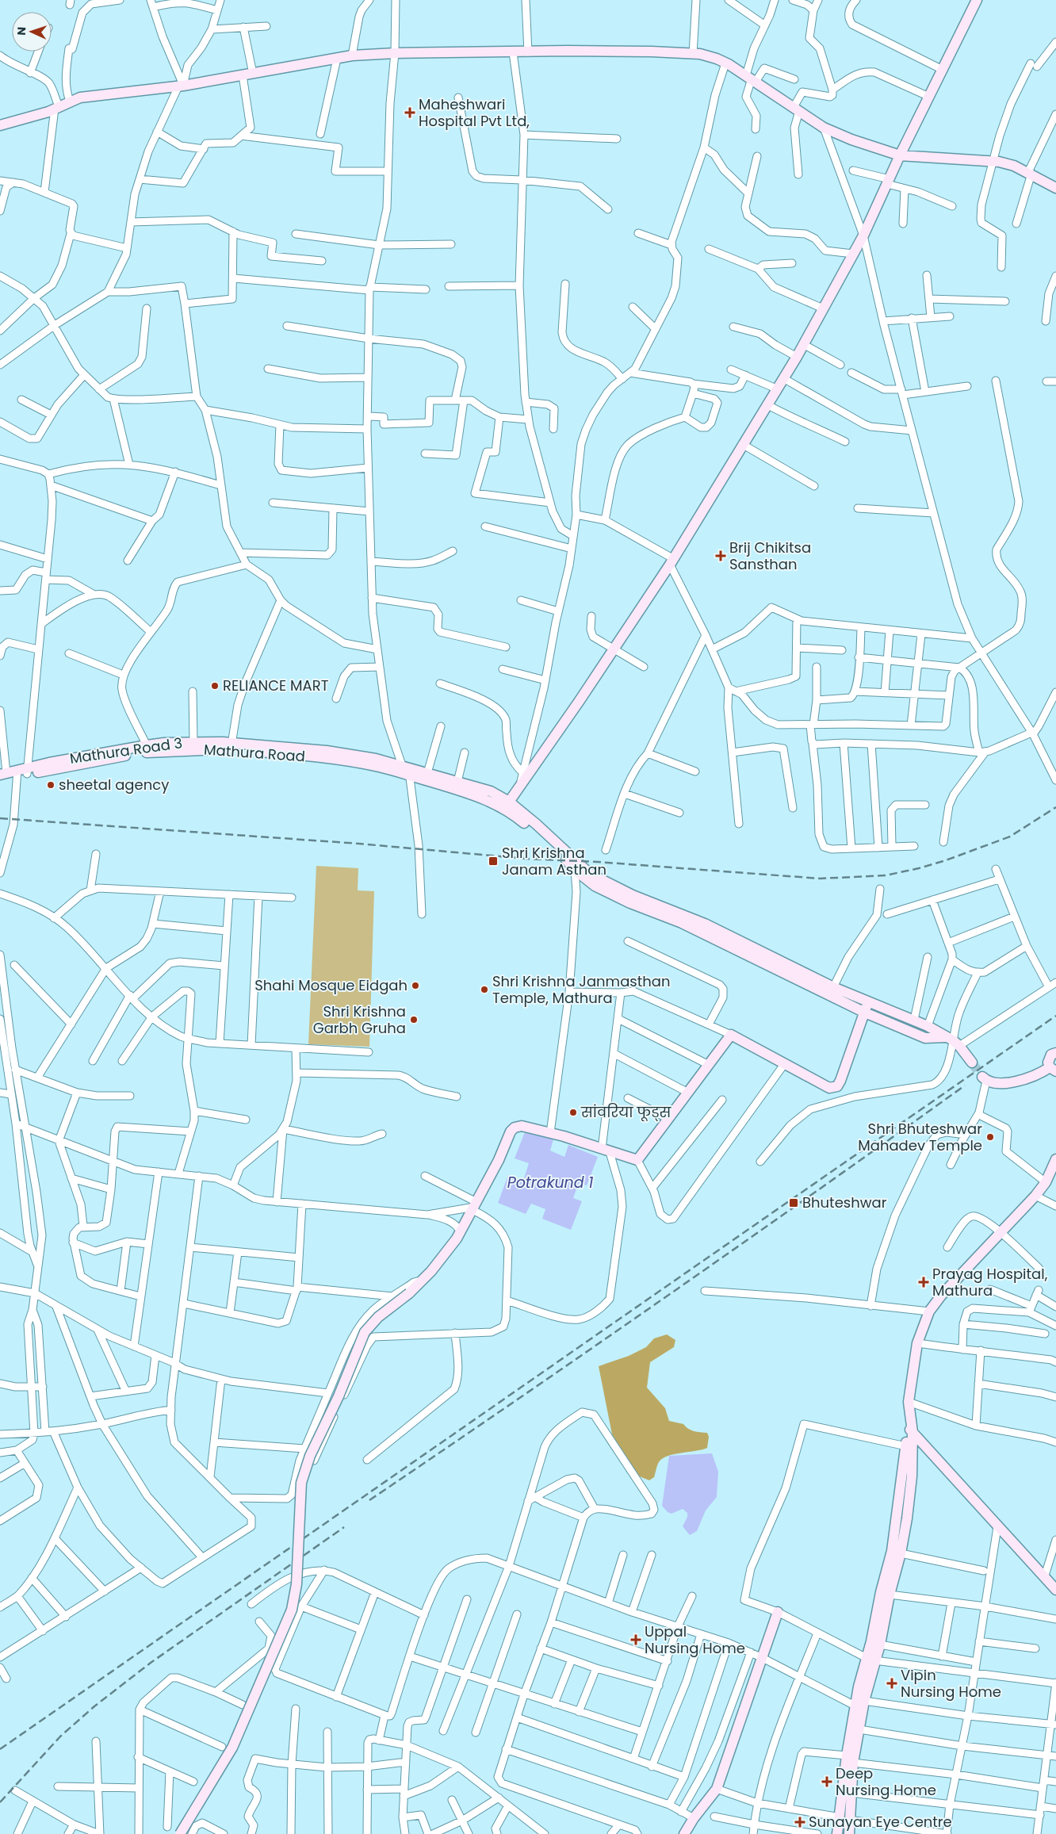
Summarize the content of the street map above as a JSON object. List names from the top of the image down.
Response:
{
  "streets": {
    "street": ["Mathura Road 3", "Mathura Road"]
  },
  "crossings": [
    ["Mathura Road 3", "Mathura Road"]
  ],
  "water": ["Potrakund 1"],
  "places": {
    "health": [
      "Maheshwari Hospital Pvt Ltd,",
      "Brij Chikitsa Sansthan",
      "Prayag Hospital, Mathura",
      "Uppal Nursing Home",
      "Vipin Nursing Home",
      "Deep Nursing Home",
      "Sunayan Eye Centre"
    ],
    "other": [
      "RELIANCE MART",
      "sheetal agency",
      "Shahi Mosque Eidgah",
      "Shri Krishna Janmasthan Temple, Mathura",
      "Shri Krishna Garbh Gruha",
      "सांवरिया फूड्स",
      "Shri Bhuteshwar Mahadev Temple"
    ],
    "transit": ["Shri Krishna Janam Asthan", "Bhuteshwar"]
  },
  "north": "left"
}
